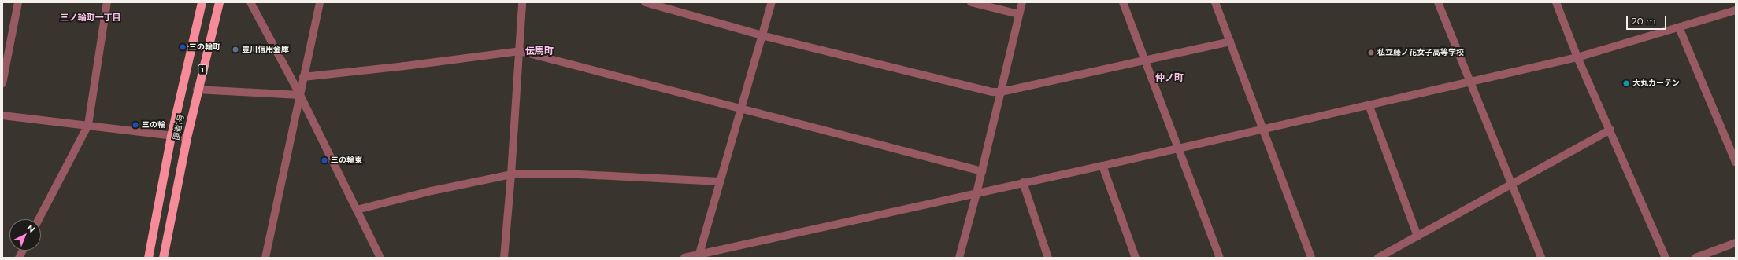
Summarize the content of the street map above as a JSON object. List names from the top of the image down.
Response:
{
  "streets": {
    "highway": ["1", "国道1号"]
  },
  "districts": ["三ノ輪町一丁目", "伝馬町", "仲ノ町"],
  "places": [
    "三の輪町",
    "豊川信用金庫",
    "私立藤ノ花女子高等学校",
    "大丸カーテン",
    "三の輪",
    "三の輪東"
  ],
  "scale_bar": "20 m",
  "north": "top right"
}
